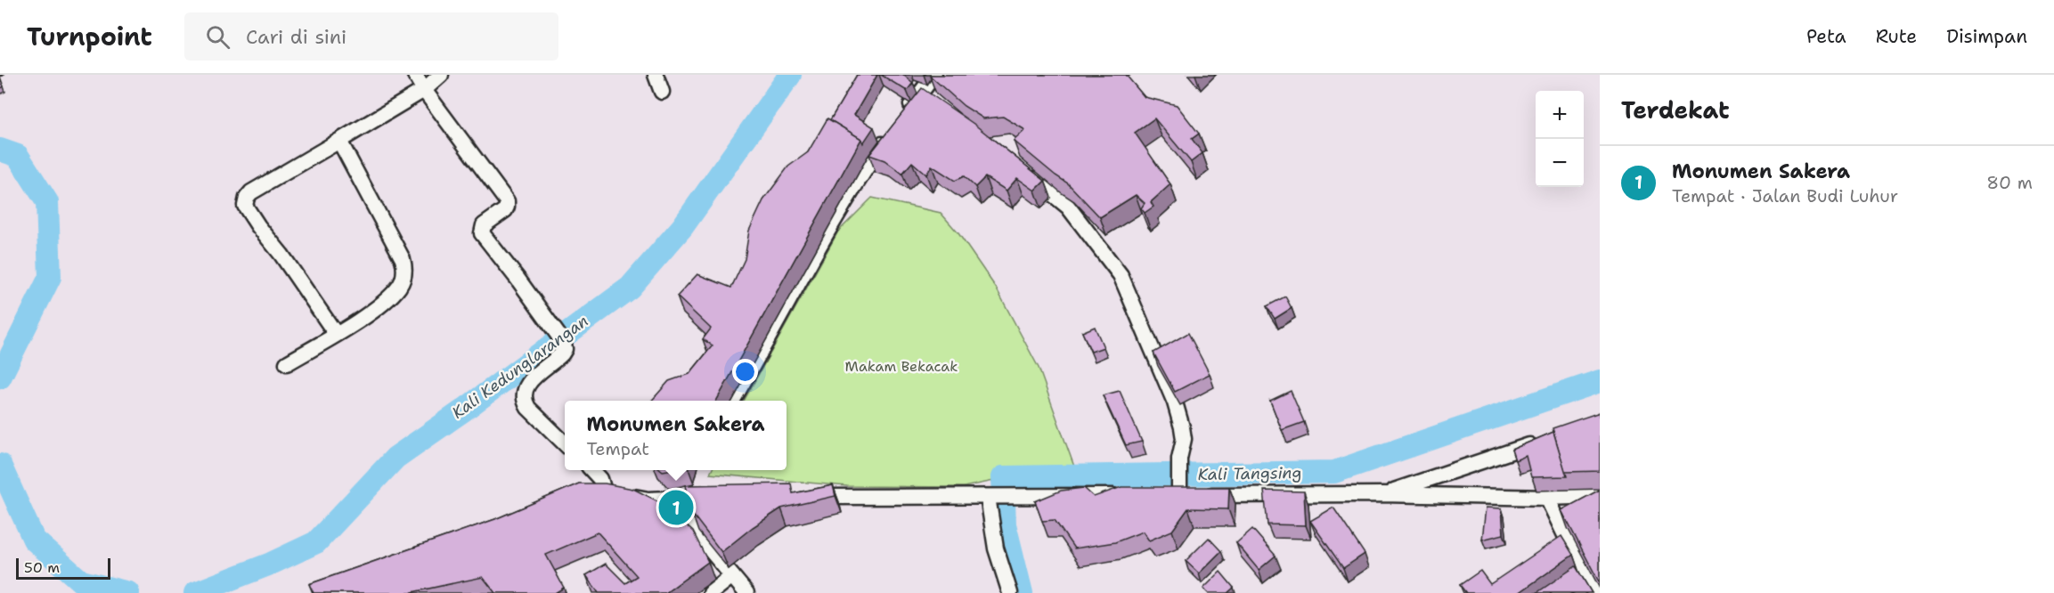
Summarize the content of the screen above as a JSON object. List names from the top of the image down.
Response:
{
  "water": ["Kali Kedunglarangan", "Kali Tangsing"],
  "parks": ["Makam Bekacak"],
  "scale_bar": "50 m",
  "page": {
    "header": "Turnpoint",
    "search": "Cari di sini",
    "nav": ["Peta", "Rute", "Disimpan"],
    "heading": "Terdekat",
    "map_buttons": ["+", "−"],
    "list": [
      {
        "mark": "1",
        "name": "Monumen Sakera",
        "note": "Tempat · Jalan Budi Luhur",
        "value": "80 m"
      }
    ],
    "popup": ["Monumen Sakera", "Tempat"],
    "pins": "1",
    "scale": "50 m"
  }
}
